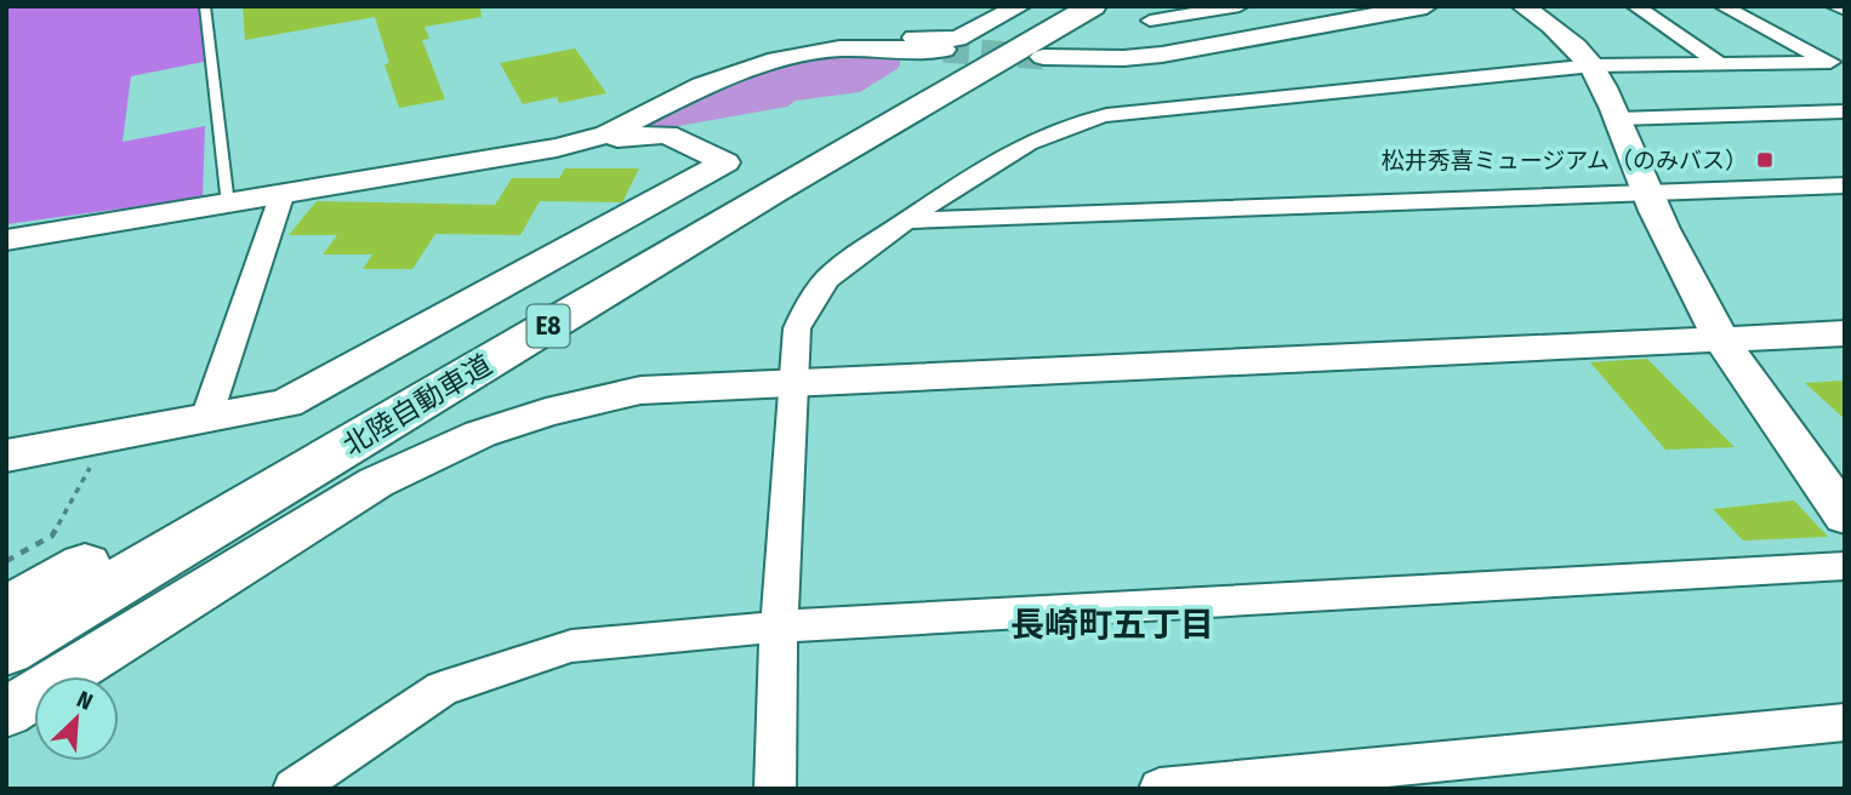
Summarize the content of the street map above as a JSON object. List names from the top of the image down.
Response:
{
  "streets": {
    "highway": ["E8", "北陸自動車道"]
  },
  "districts": ["長崎町五丁目"],
  "places": {
    "transit": ["松井秀喜ミュージアム（のみバス）"]
  },
  "north": "top right"
}
